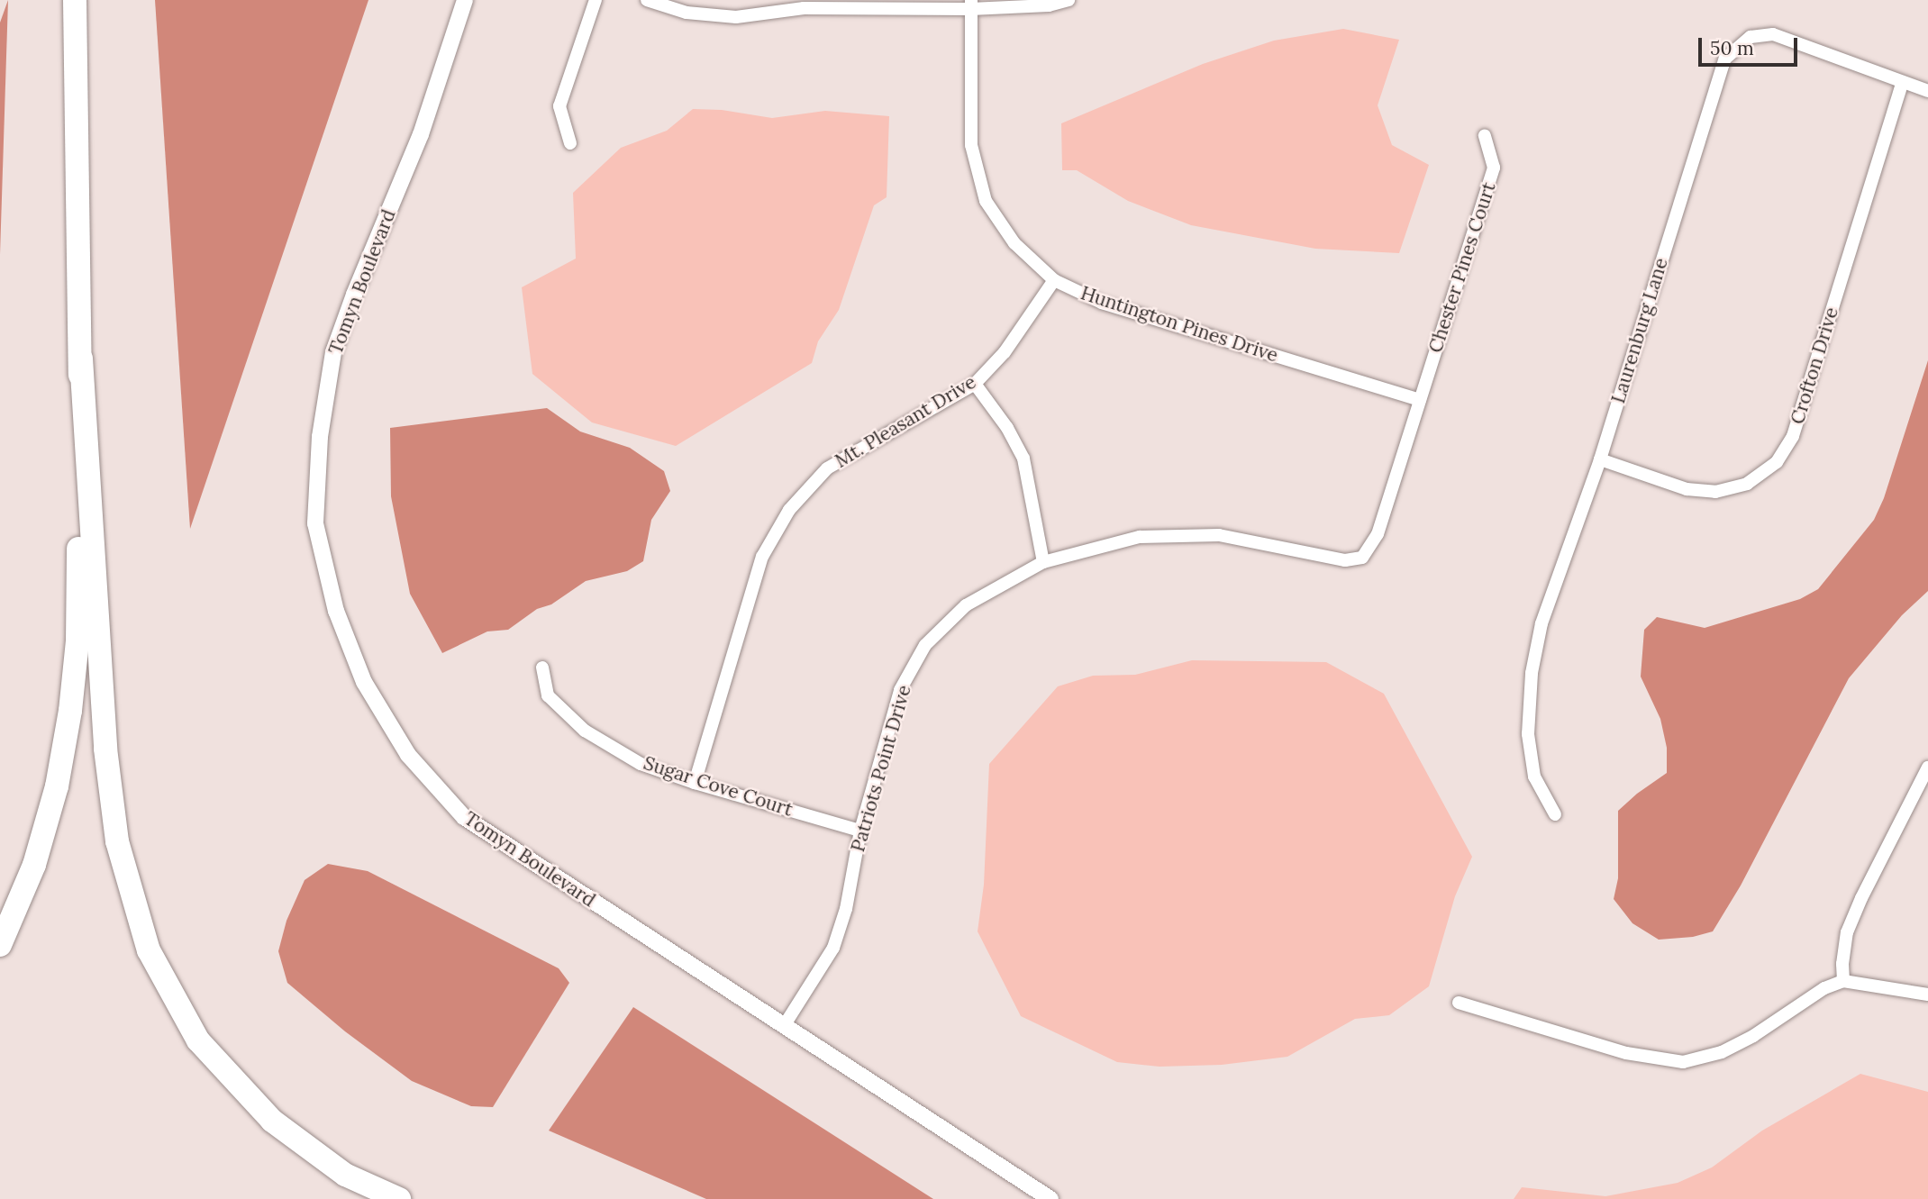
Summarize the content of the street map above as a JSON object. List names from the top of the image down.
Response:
{
  "streets": {
    "street": [
      "Chester Pines Court",
      "Tomyn Boulevard",
      "Huntington Pines Drive",
      "Laurenburg Lane",
      "Crofton Drive",
      "Mt. Pleasant Drive",
      "Patriots Point Drive",
      "Sugar Cove Court"
    ]
  },
  "crossings": [
    ["Chester Pines Court", "Huntington Pines Drive"],
    ["Chester Pines Court", "Patriots Point Drive"],
    ["Tomyn Boulevard", "Patriots Point Drive"],
    ["Huntington Pines Drive", "Mt. Pleasant Drive"],
    ["Huntington Pines Drive", "Patriots Point Drive"],
    ["Laurenburg Lane", "Crofton Drive"],
    ["Mt. Pleasant Drive", "Sugar Cove Court"],
    ["Patriots Point Drive", "Sugar Cove Court"]
  ],
  "scale_bar": "50 m"
}
